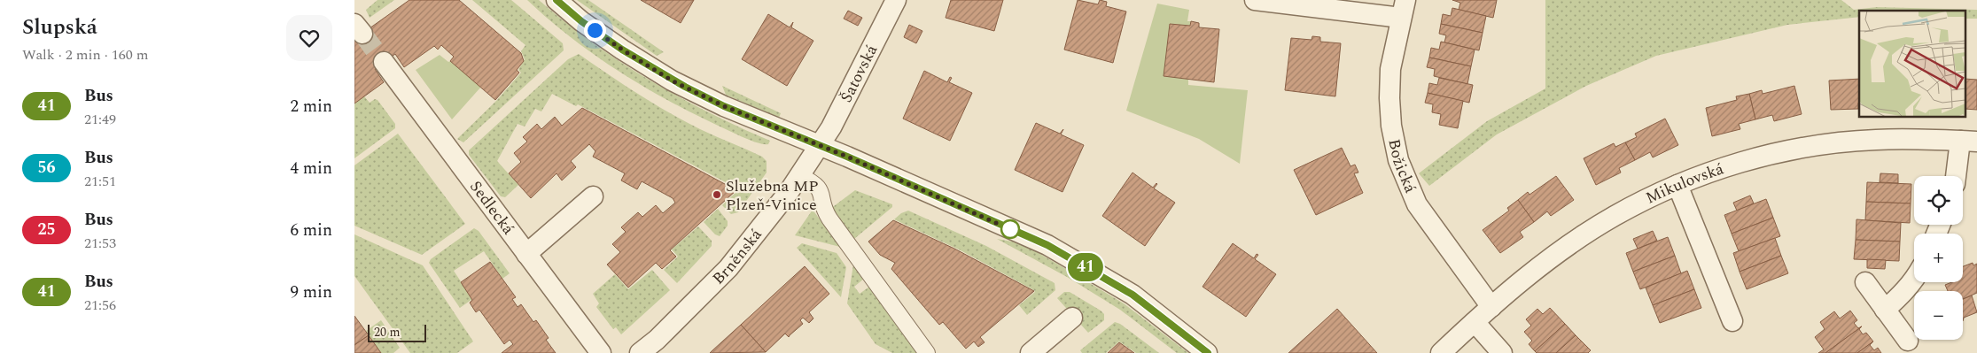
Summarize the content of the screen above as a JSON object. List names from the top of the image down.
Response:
{
  "streets": {
    "street": [
      "Šatovská",
      "Božická",
      "Mikulovská",
      "Sedlecká",
      "Brněnská"
    ]
  },
  "crossings": [
    ["Šatovská", "Brněnská"],
    ["Božická", "Mikulovská"]
  ],
  "places": ["Služebna MP Plzeň-Vinice"],
  "lines": ["bus line 41"],
  "scale_bar": "20 m",
  "page": {
    "heading": ["Slupská", "Walk · 2 min · 160 m"],
    "on_map": "41",
    "list": [
      {
        "mark": "41",
        "name": "Bus",
        "note": "21:49",
        "value": "2 min"
      },
      {
        "mark": "56",
        "name": "Bus",
        "note": "21:51",
        "value": "4 min"
      },
      {
        "mark": "25",
        "name": "Bus",
        "note": "21:53",
        "value": "6 min"
      },
      {
        "mark": "41",
        "name": "Bus",
        "note": "21:56",
        "value": "9 min"
      }
    ],
    "map_buttons": ["+", "−"],
    "scale": "20 m"
  }
}
